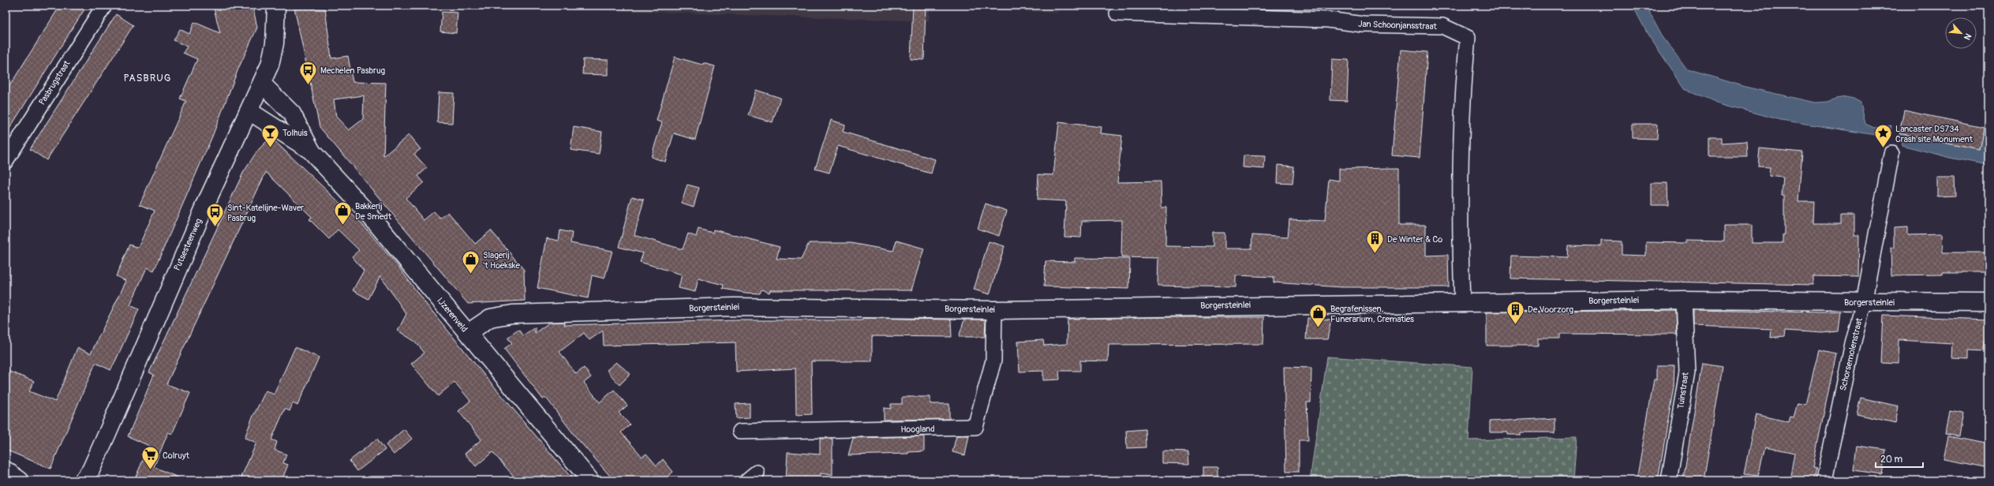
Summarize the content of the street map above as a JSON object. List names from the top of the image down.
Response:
{
  "streets": {
    "street": [
      "Jan Schoonjansstraat",
      "Pasbrugstraat",
      "Putsesteenweg",
      "Borgersteinlei",
      "IJzerenveld",
      "Schorsemolenstraat",
      "Tuinstraat",
      "Hoogland"
    ]
  },
  "crossings": [
    ["Jan Schoonjansstraat", "Borgersteinlei"],
    ["Putsesteenweg", "IJzerenveld"],
    ["Borgersteinlei", "IJzerenveld"],
    ["Borgersteinlei", "Schorsemolenstraat"],
    ["Borgersteinlei", "Tuinstraat"],
    ["Borgersteinlei", "Hoogland"]
  ],
  "districts": ["PASBRUG"],
  "places": {
    "bus stop": ["Mechelen Pasbrug", "Sint-Katelijne-Waver Pasbrug"],
    "bar": ["Tolhuis"],
    "place": ["Lancaster DS734 Crash site Monument"],
    "shop": ["Bakkerij De Smedt", "Slagerij 't Hoekske", "Begrafenissen, Funerarium, Crematies"],
    "building": ["De Winter & Co", "De Voorzorg"],
    "supermarket": ["Colruyt"]
  },
  "scale_bar": "20 m",
  "north": "bottom right"
}
